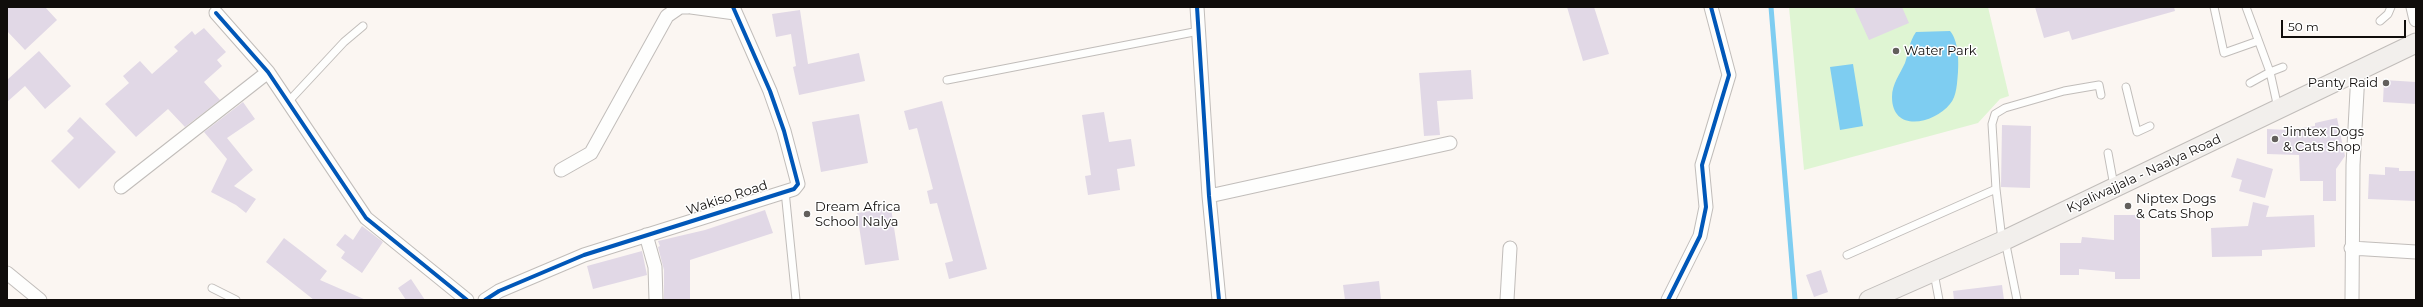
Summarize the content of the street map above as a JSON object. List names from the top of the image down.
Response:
{
  "streets": {
    "main road": ["Kyaliwajjala - Naalya Road"],
    "street": ["Wakiso Road"]
  },
  "places": [
    "Water Park",
    "Panty Raid",
    "Jimtex Dogs & Cats Shop",
    "Niptex Dogs & Cats Shop",
    "Dream Africa School Nalya"
  ],
  "scale_bar": "50 m"
}
